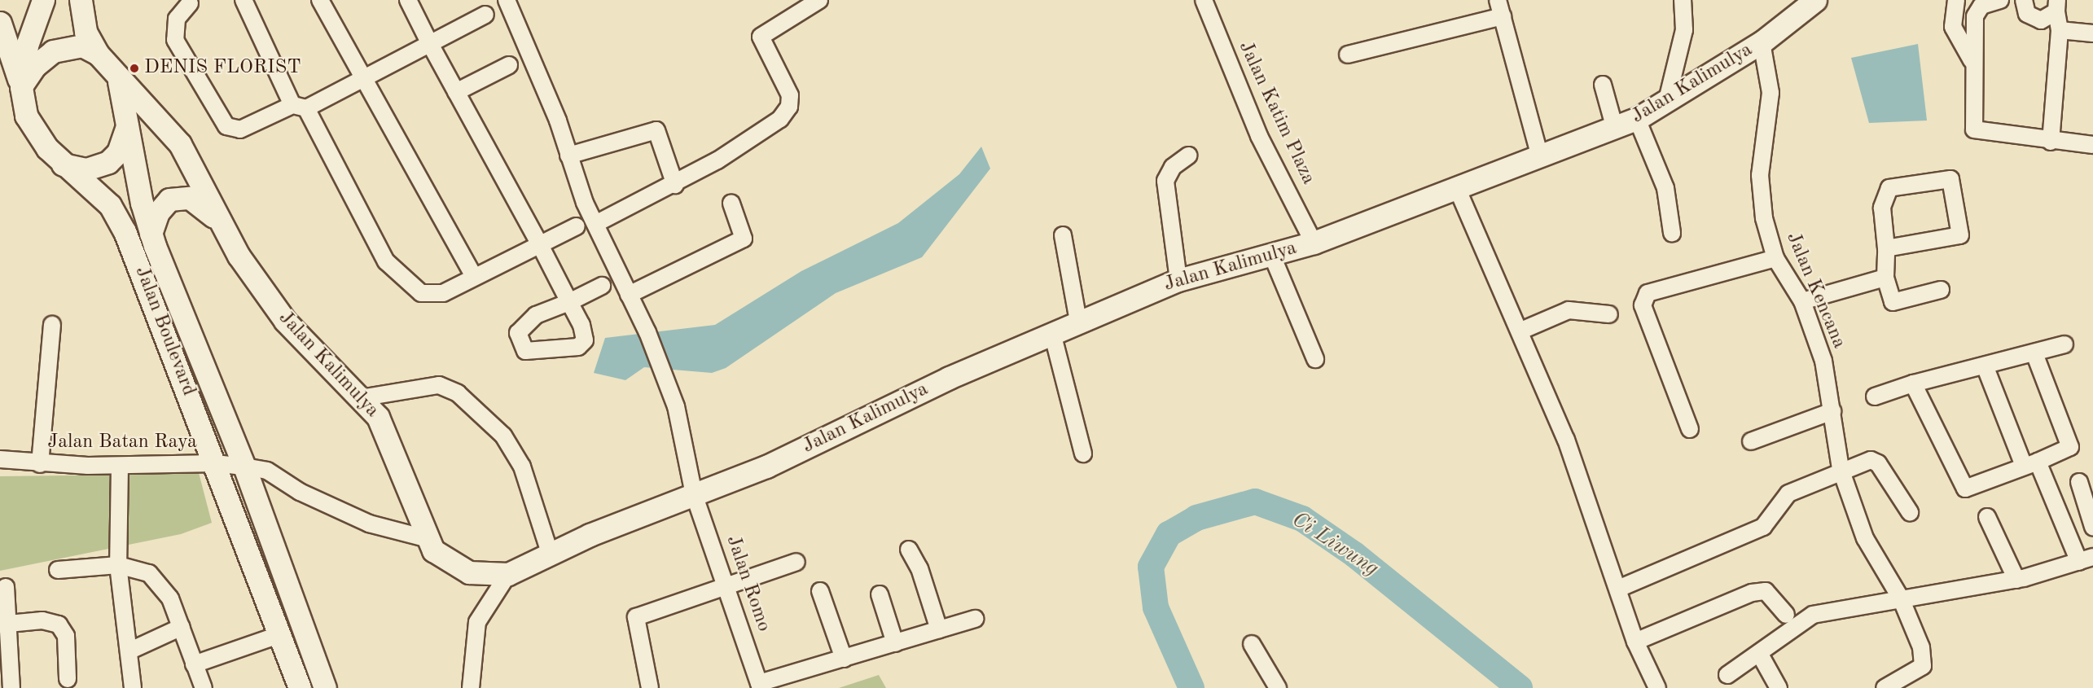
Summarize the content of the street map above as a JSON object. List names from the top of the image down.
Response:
{
  "streets": {
    "street": [
      "Jalan Kalimulya",
      "Jalan Katim Plaza",
      "Jalan Kencana",
      "Jalan Boulevard",
      "Jalan Batan Raya",
      "Jalan Romo"
    ]
  },
  "crossings": [
    ["Jalan Kalimulya", "Jalan Katim Plaza"],
    ["Jalan Kalimulya", "Jalan Kencana"],
    ["Jalan Kalimulya", "Jalan Boulevard"],
    ["Jalan Kalimulya", "Jalan Batan Raya"],
    ["Jalan Kalimulya", "Jalan Romo"],
    ["Jalan Boulevard", "Jalan Batan Raya"]
  ],
  "water": ["Ci Liwung"],
  "places": ["DENIS FLORIST"]
}
